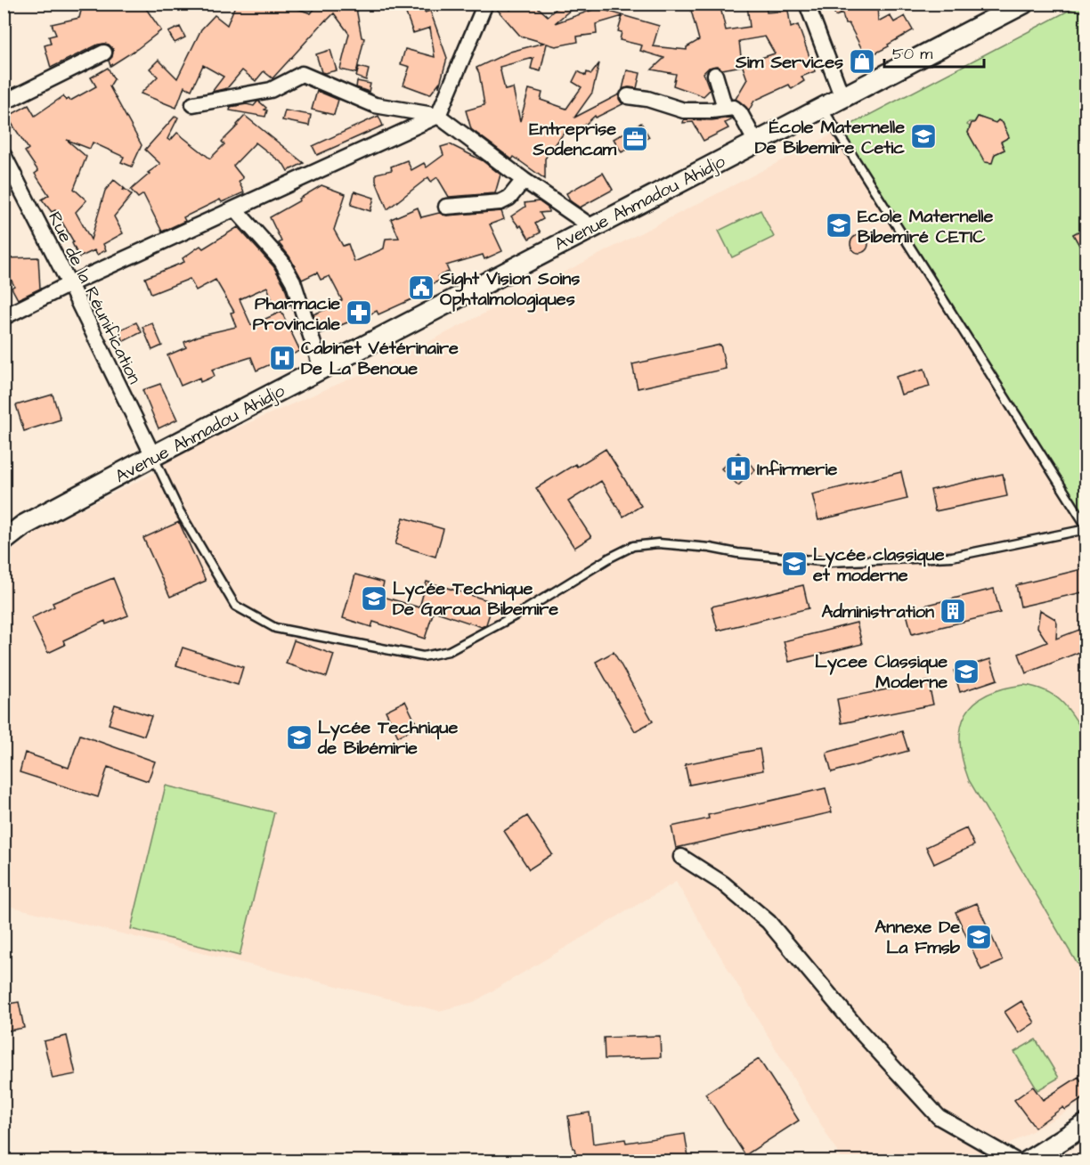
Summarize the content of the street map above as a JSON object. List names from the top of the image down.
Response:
{
  "streets": {
    "main road": ["Avenue Ahmadou Ahidjo"],
    "street": ["Rue de la Réunification"]
  },
  "crossings": [
    ["Avenue Ahmadou Ahidjo", "Rue de la Réunification"]
  ],
  "places": {
    "shop": ["Sim Services"],
    "school or university": [
      "École Maternelle De Bibemire Cetic",
      "Ecole Maternelle Bibemiré CETIC",
      "Lycée classique et moderne",
      "Lycée Technique De Garoua Bibemire",
      "Lycee Classique Moderne",
      "Lycée Technique de Bibémirie",
      "Annexe De La Fmsb"
    ],
    "office": ["Entreprise Sodencam"],
    "public building": ["Sight Vision Soins Ophtalmologiques"],
    "pharmacy": ["Pharmacie Provinciale"],
    "hospital": ["Cabinet Vétérinaire De La Benoue", "Infirmerie"],
    "building": ["Administration"]
  },
  "scale_bar": "50 m"
}
